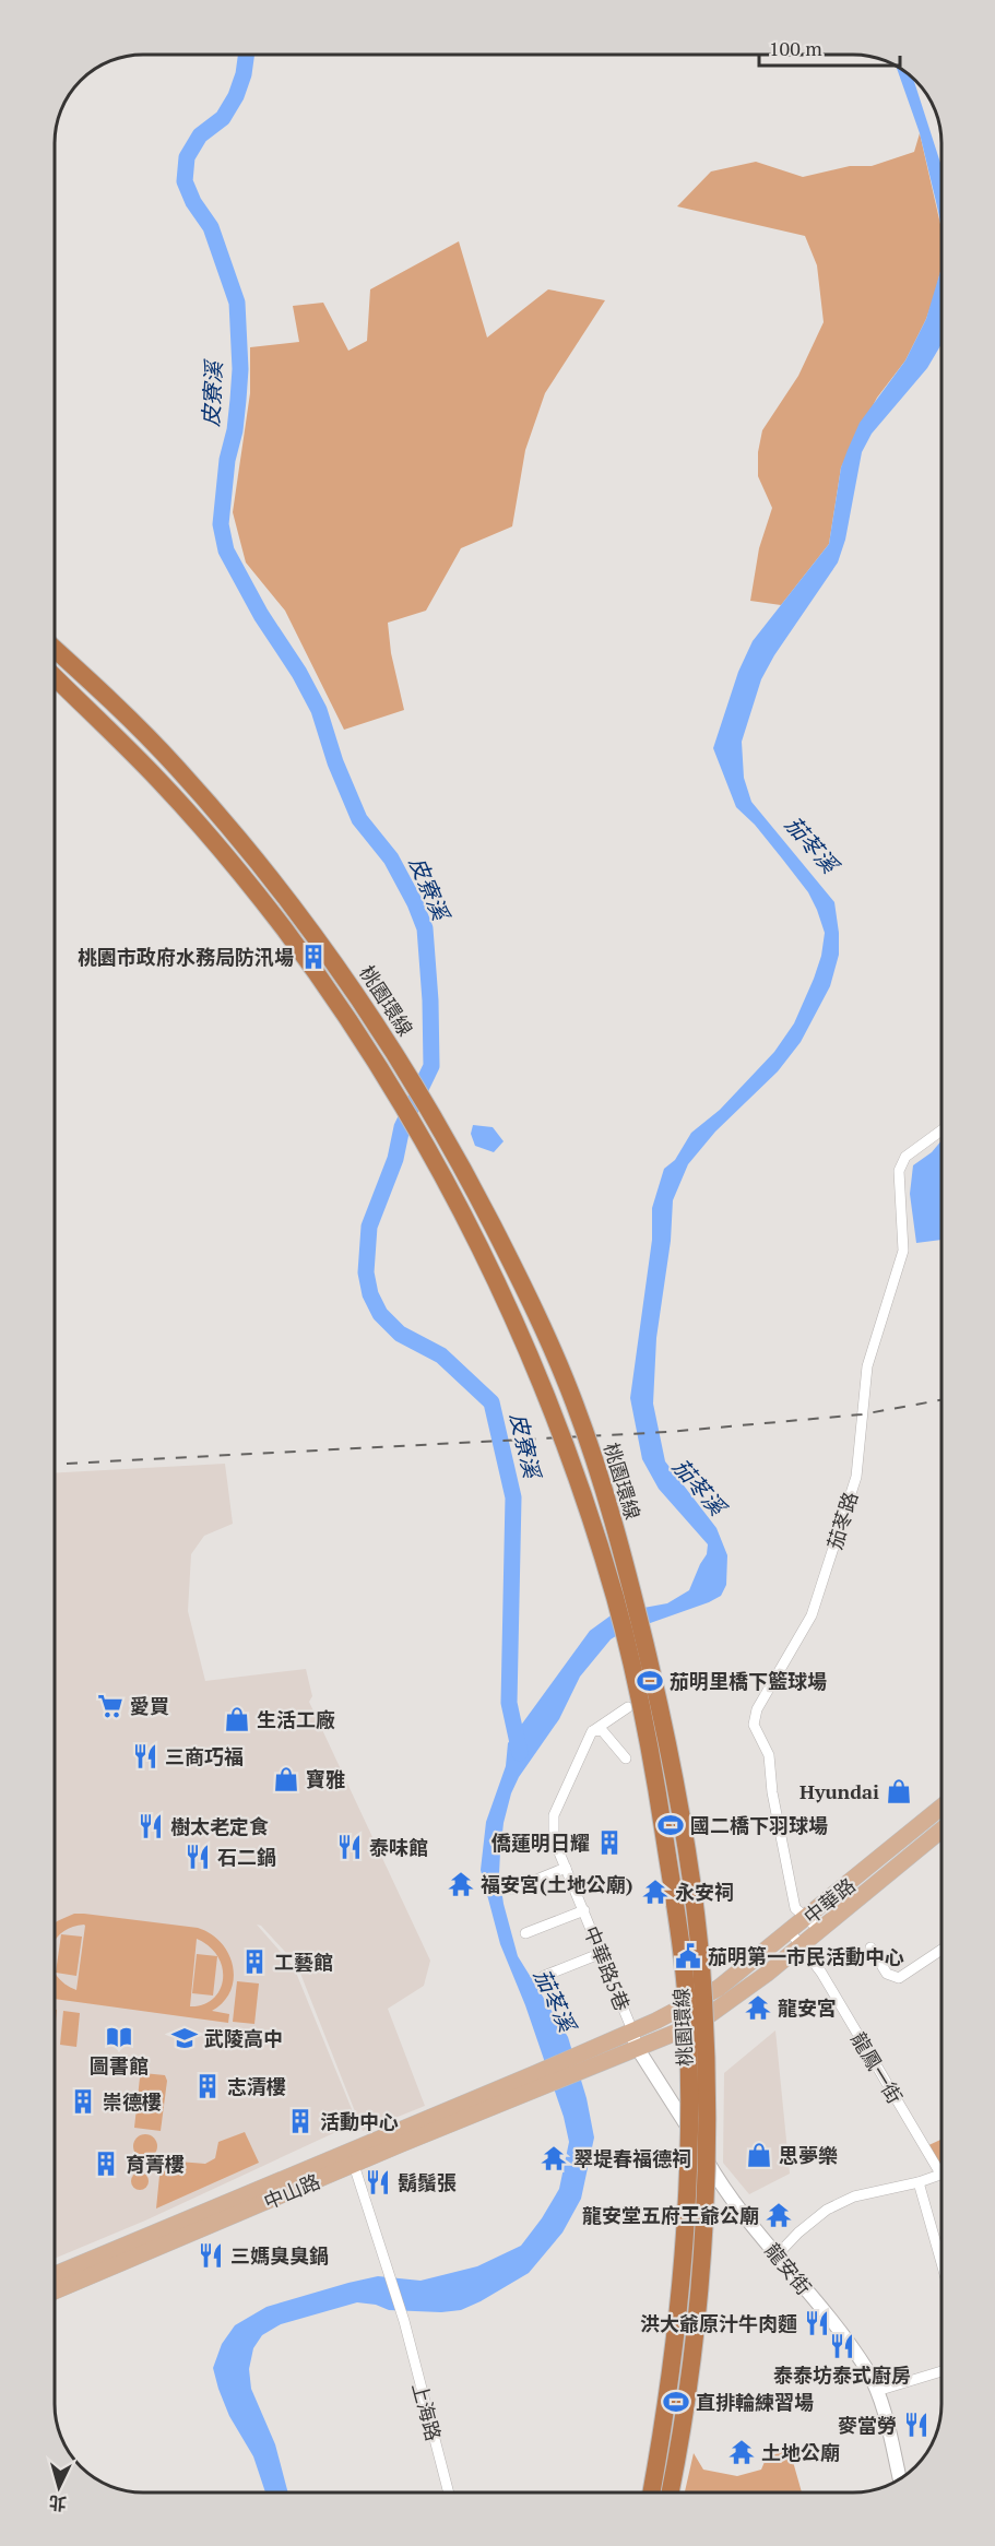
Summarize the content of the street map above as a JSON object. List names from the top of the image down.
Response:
{
  "streets": {
    "highway": ["桃園環線"],
    "main road": ["中華路", "中山路"],
    "street": [
      "茄苳路",
      "中華路5巷",
      "龍鳳一街",
      "龍安街",
      "上海路"
    ]
  },
  "crossings": [
    ["茄苳路", "中華路"],
    ["中華路", "中華路5巷"],
    ["中華路", "龍鳳一街"],
    ["中華路", "中山路"],
    ["中華路", "龍安街"],
    ["中華路5巷", "龍安街"],
    ["中山路", "上海路"]
  ],
  "water": ["皮寮溪", "茄苳溪"],
  "places": {
    "building": [
      "桃園市政府水務局防汛場",
      "僑蓮明日耀",
      "工藝館",
      "志清樓",
      "崇德樓",
      "活動中心",
      "育菁樓"
    ],
    "sports": ["茄明里橋下籃球場", "國二橋下羽球場", "直排輪練習場"],
    "supermarket": ["愛買"],
    "shop": [
      "生活工廠",
      "寶雅",
      "Hyundai",
      "思夢樂"
    ],
    "restaurant": [
      "三商巧福",
      "樹太老定食",
      "泰味館",
      "石二鍋",
      "鬍鬚張",
      "三媽臭臭鍋",
      "洪大爺原汁牛肉麵",
      "泰泰坊泰式廚房",
      "麥當勞"
    ],
    "temple": [
      "福安宮(土地公廟)",
      "永安祠",
      "龍安宮",
      "翠堤春福德祠",
      "龍安堂五府王爺公廟",
      "土地公廟"
    ],
    "public building": ["茄明第一市民活動中心"],
    "library": ["圖書館"],
    "school or university": ["武陵高中"]
  },
  "scale_bar": "100 m",
  "north": "bottom"
}
